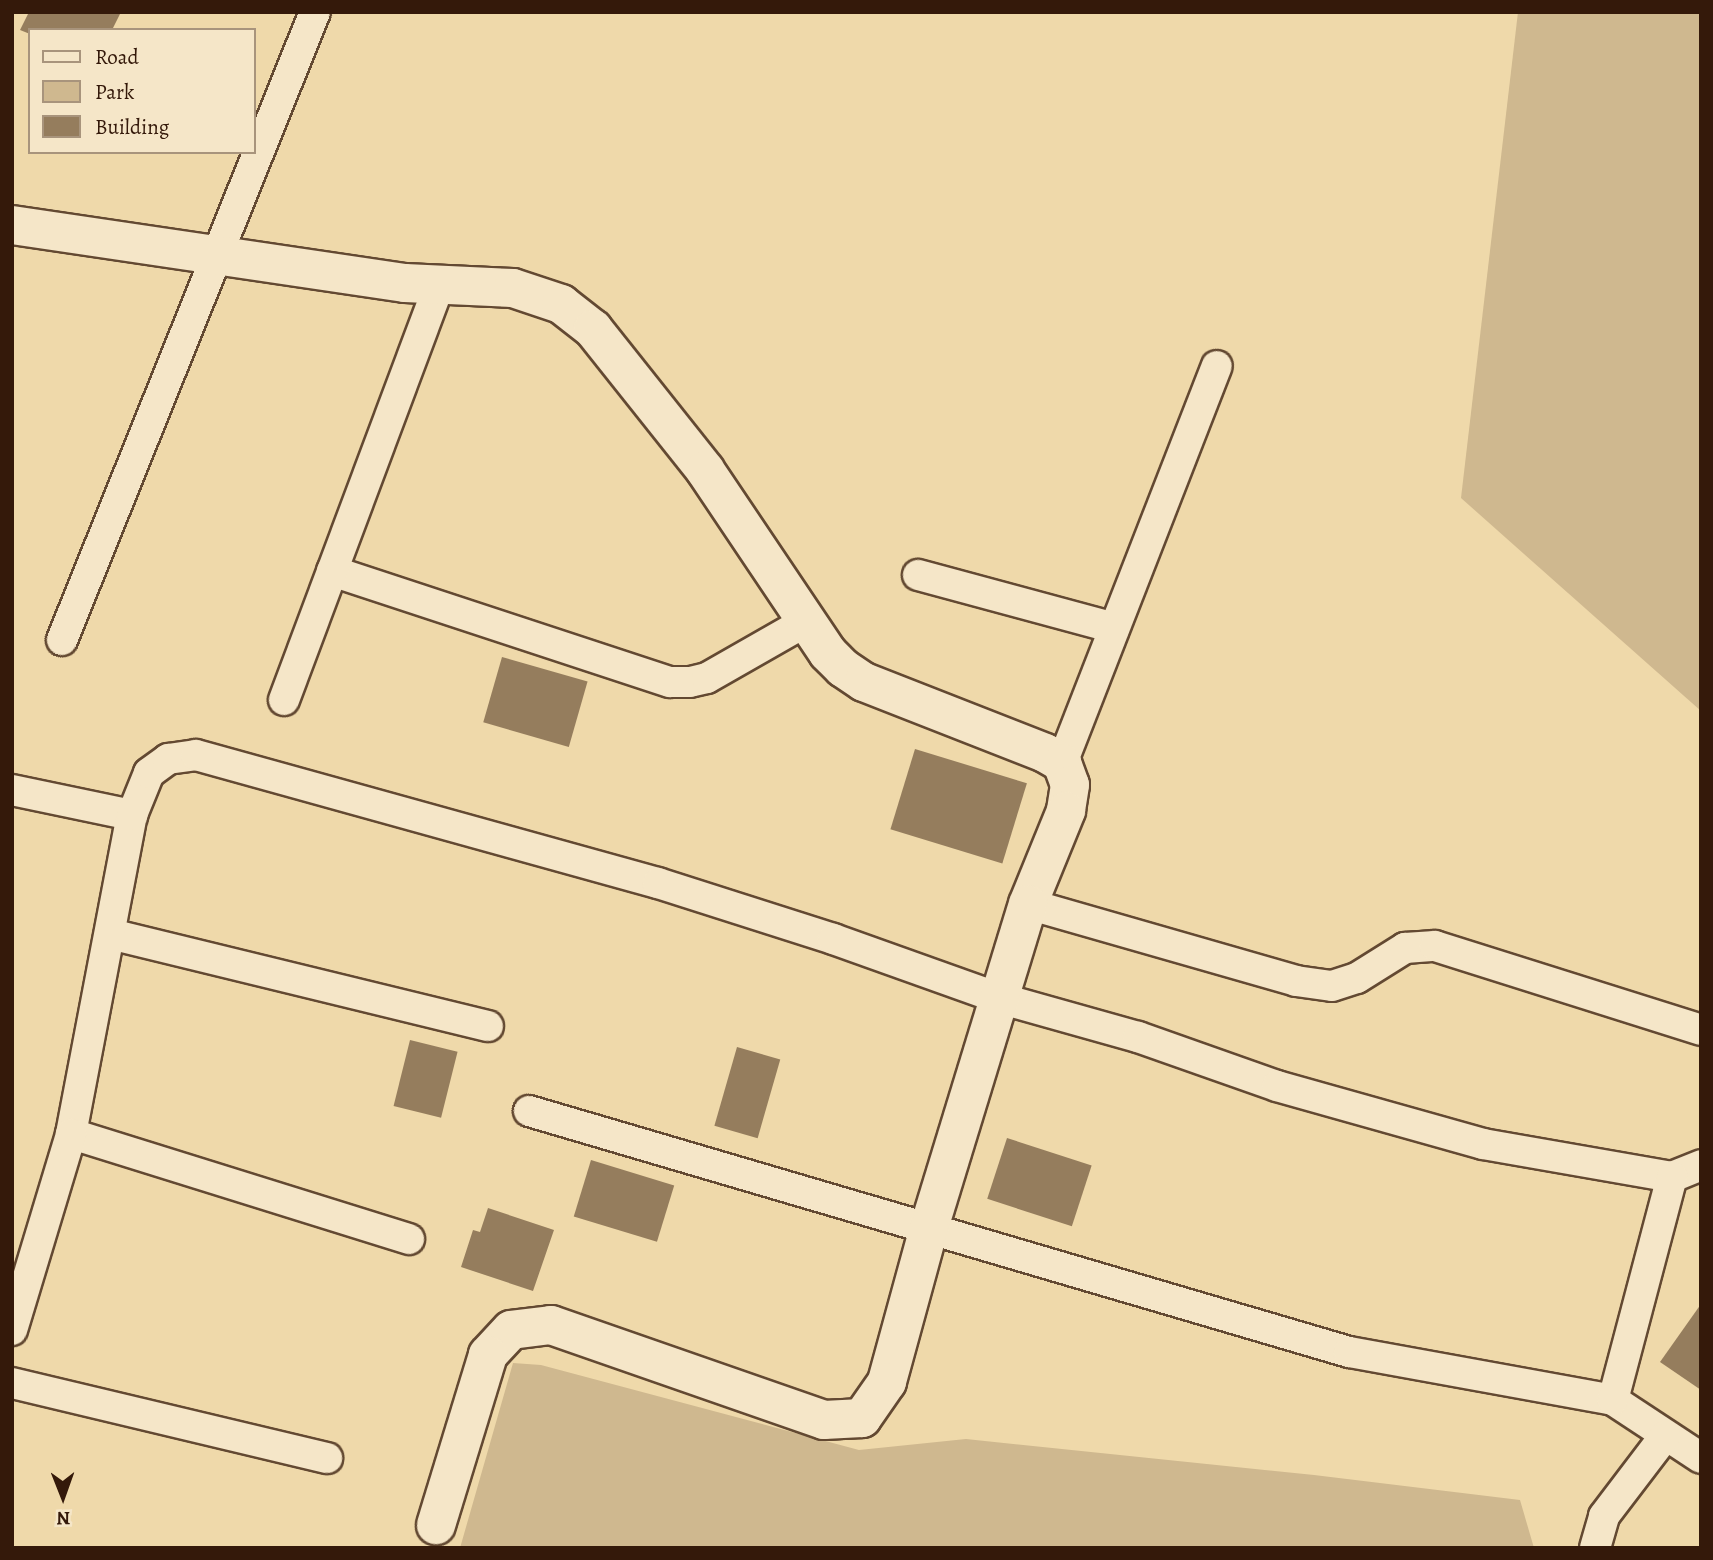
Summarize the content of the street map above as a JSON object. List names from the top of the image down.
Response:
{
  "legend": ["Road", "Park", "Building"],
  "north": "bottom"
}
